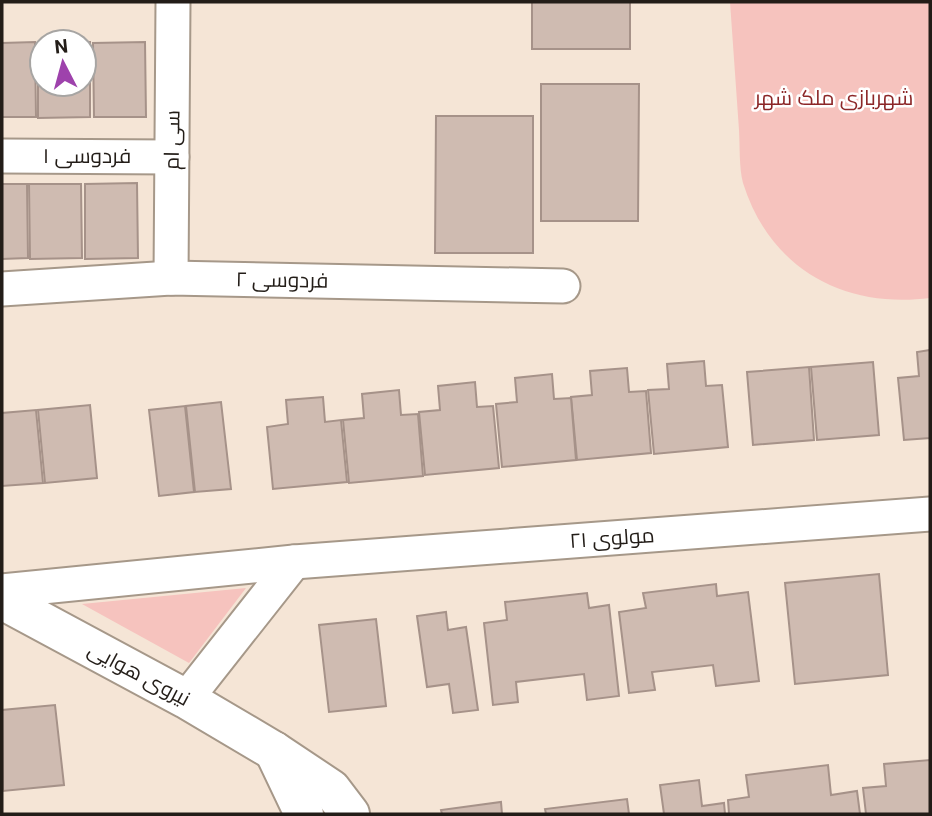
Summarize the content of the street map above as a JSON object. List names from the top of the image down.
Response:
{
  "streets": {
    "street": [
      "سی ام",
      "فردوسی ۱",
      "فردوسی ۲",
      "مولوی ۲۱",
      "نیروی هوایی"
    ]
  },
  "crossings": [
    ["سی ام", "فردوسی ۱"],
    ["سی ام", "فردوسی ۲"]
  ],
  "parks": ["شهربازی ملک شهر"],
  "north": "top"
}
